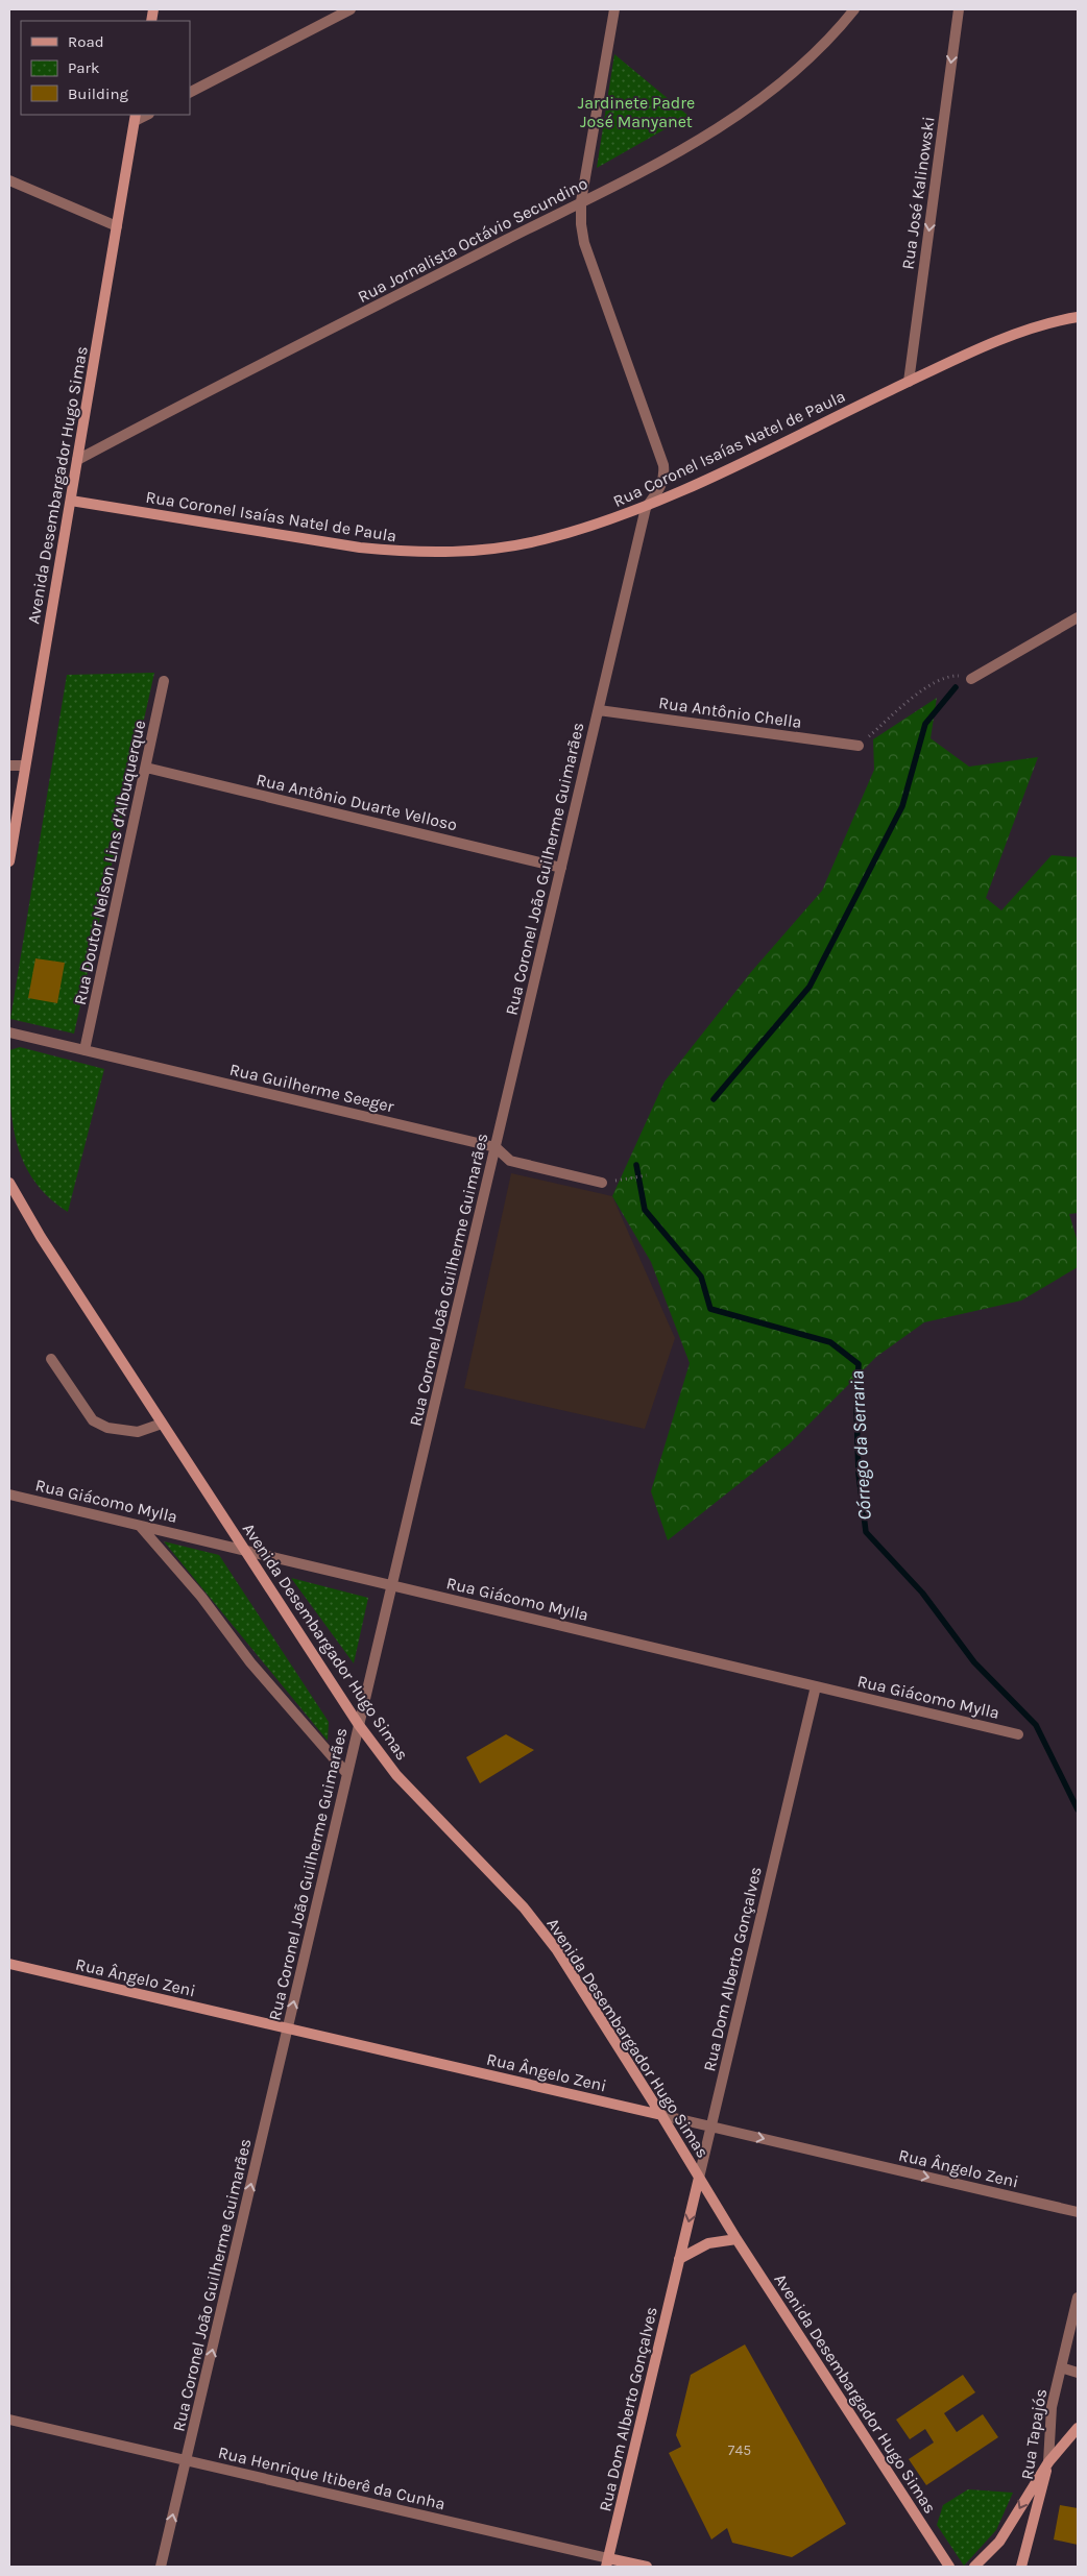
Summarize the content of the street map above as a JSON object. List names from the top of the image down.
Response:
{
  "streets": {
    "main road": [
      "Rua Coronel Isaías Natel de Paula",
      "Avenida Desembargador Hugo Simas",
      "Rua Dom Alberto Gonçalves",
      "Rua Ângelo Zeni",
      "Rua Tapajós",
      "Rua Henrique Itiberê da Cunha"
    ],
    "street": [
      "Rua José Kalinowski",
      "Rua Jornalista Octávio Secundino",
      "Rua Antônio Chella",
      "Rua Antônio Duarte Velloso",
      "Rua Doutor Nelson Lins d'Albuquerque",
      "Rua Coronel João Guilherme Guimarães",
      "Rua Guilherme Seeger",
      "Rua Giácomo Mylla"
    ]
  },
  "crossings": [
    ["Rua José Kalinowski", "Rua Coronel Isaías Natel de Paula"],
    ["Rua Jornalista Octávio Secundino", "Avenida Desembargador Hugo Simas"],
    ["Rua Jornalista Octávio Secundino", "Rua Coronel João Guilherme Guimarães"],
    ["Rua Coronel Isaías Natel de Paula", "Avenida Desembargador Hugo Simas"],
    ["Rua Coronel Isaías Natel de Paula", "Rua Coronel João Guilherme Guimarães"],
    ["Avenida Desembargador Hugo Simas", "Rua Coronel João Guilherme Guimarães"],
    ["Avenida Desembargador Hugo Simas", "Rua Giácomo Mylla"],
    ["Avenida Desembargador Hugo Simas", "Rua Dom Alberto Gonçalves"],
    ["Avenida Desembargador Hugo Simas", "Rua Ângelo Zeni"],
    ["Rua Antônio Chella", "Rua Coronel João Guilherme Guimarães"],
    ["Rua Antônio Duarte Velloso", "Rua Doutor Nelson Lins d'Albuquerque"],
    ["Rua Antônio Duarte Velloso", "Rua Coronel João Guilherme Guimarães"],
    ["Rua Doutor Nelson Lins d'Albuquerque", "Rua Guilherme Seeger"],
    ["Rua Coronel João Guilherme Guimarães", "Rua Guilherme Seeger"],
    ["Rua Coronel João Guilherme Guimarães", "Rua Giácomo Mylla"],
    ["Rua Coronel João Guilherme Guimarães", "Rua Ângelo Zeni"],
    ["Rua Coronel João Guilherme Guimarães", "Rua Henrique Itiberê da Cunha"],
    ["Rua Giácomo Mylla", "Rua Dom Alberto Gonçalves"],
    ["Rua Dom Alberto Gonçalves", "Rua Ângelo Zeni"],
    ["Rua Dom Alberto Gonçalves", "Rua Henrique Itiberê da Cunha"]
  ],
  "one_way": ["Rua José Kalinowski"],
  "water": ["Córrego da Serraria"],
  "parks": ["Jardinete Padre José Manyanet"],
  "house_numbers": ["745"],
  "legend": ["Road", "Park", "Building"]
}
